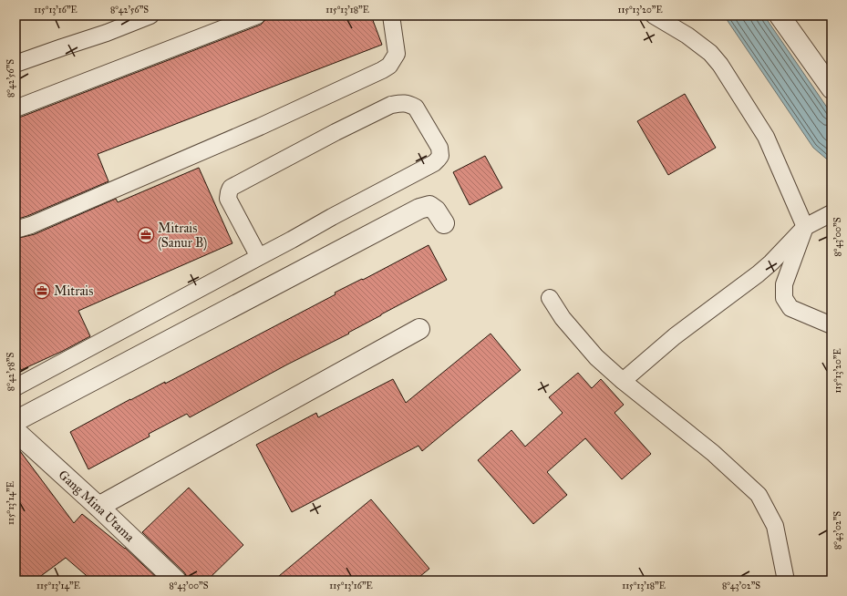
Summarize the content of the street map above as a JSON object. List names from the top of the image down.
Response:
{
  "streets": {
    "street": ["Gang Mina Utama"]
  },
  "places": {
    "office": ["Mitrais (Sanur B)", "Mitrais"]
  },
  "coordinates": [
    "115°13'16\"E",
    "8°42'56\"S",
    "115°13'18\"E",
    "115°13'20\"E",
    "8°43'00\"S",
    "8°42'58\"S",
    "115°13'14\"E",
    "8°43'02\"S"
  ]
}
